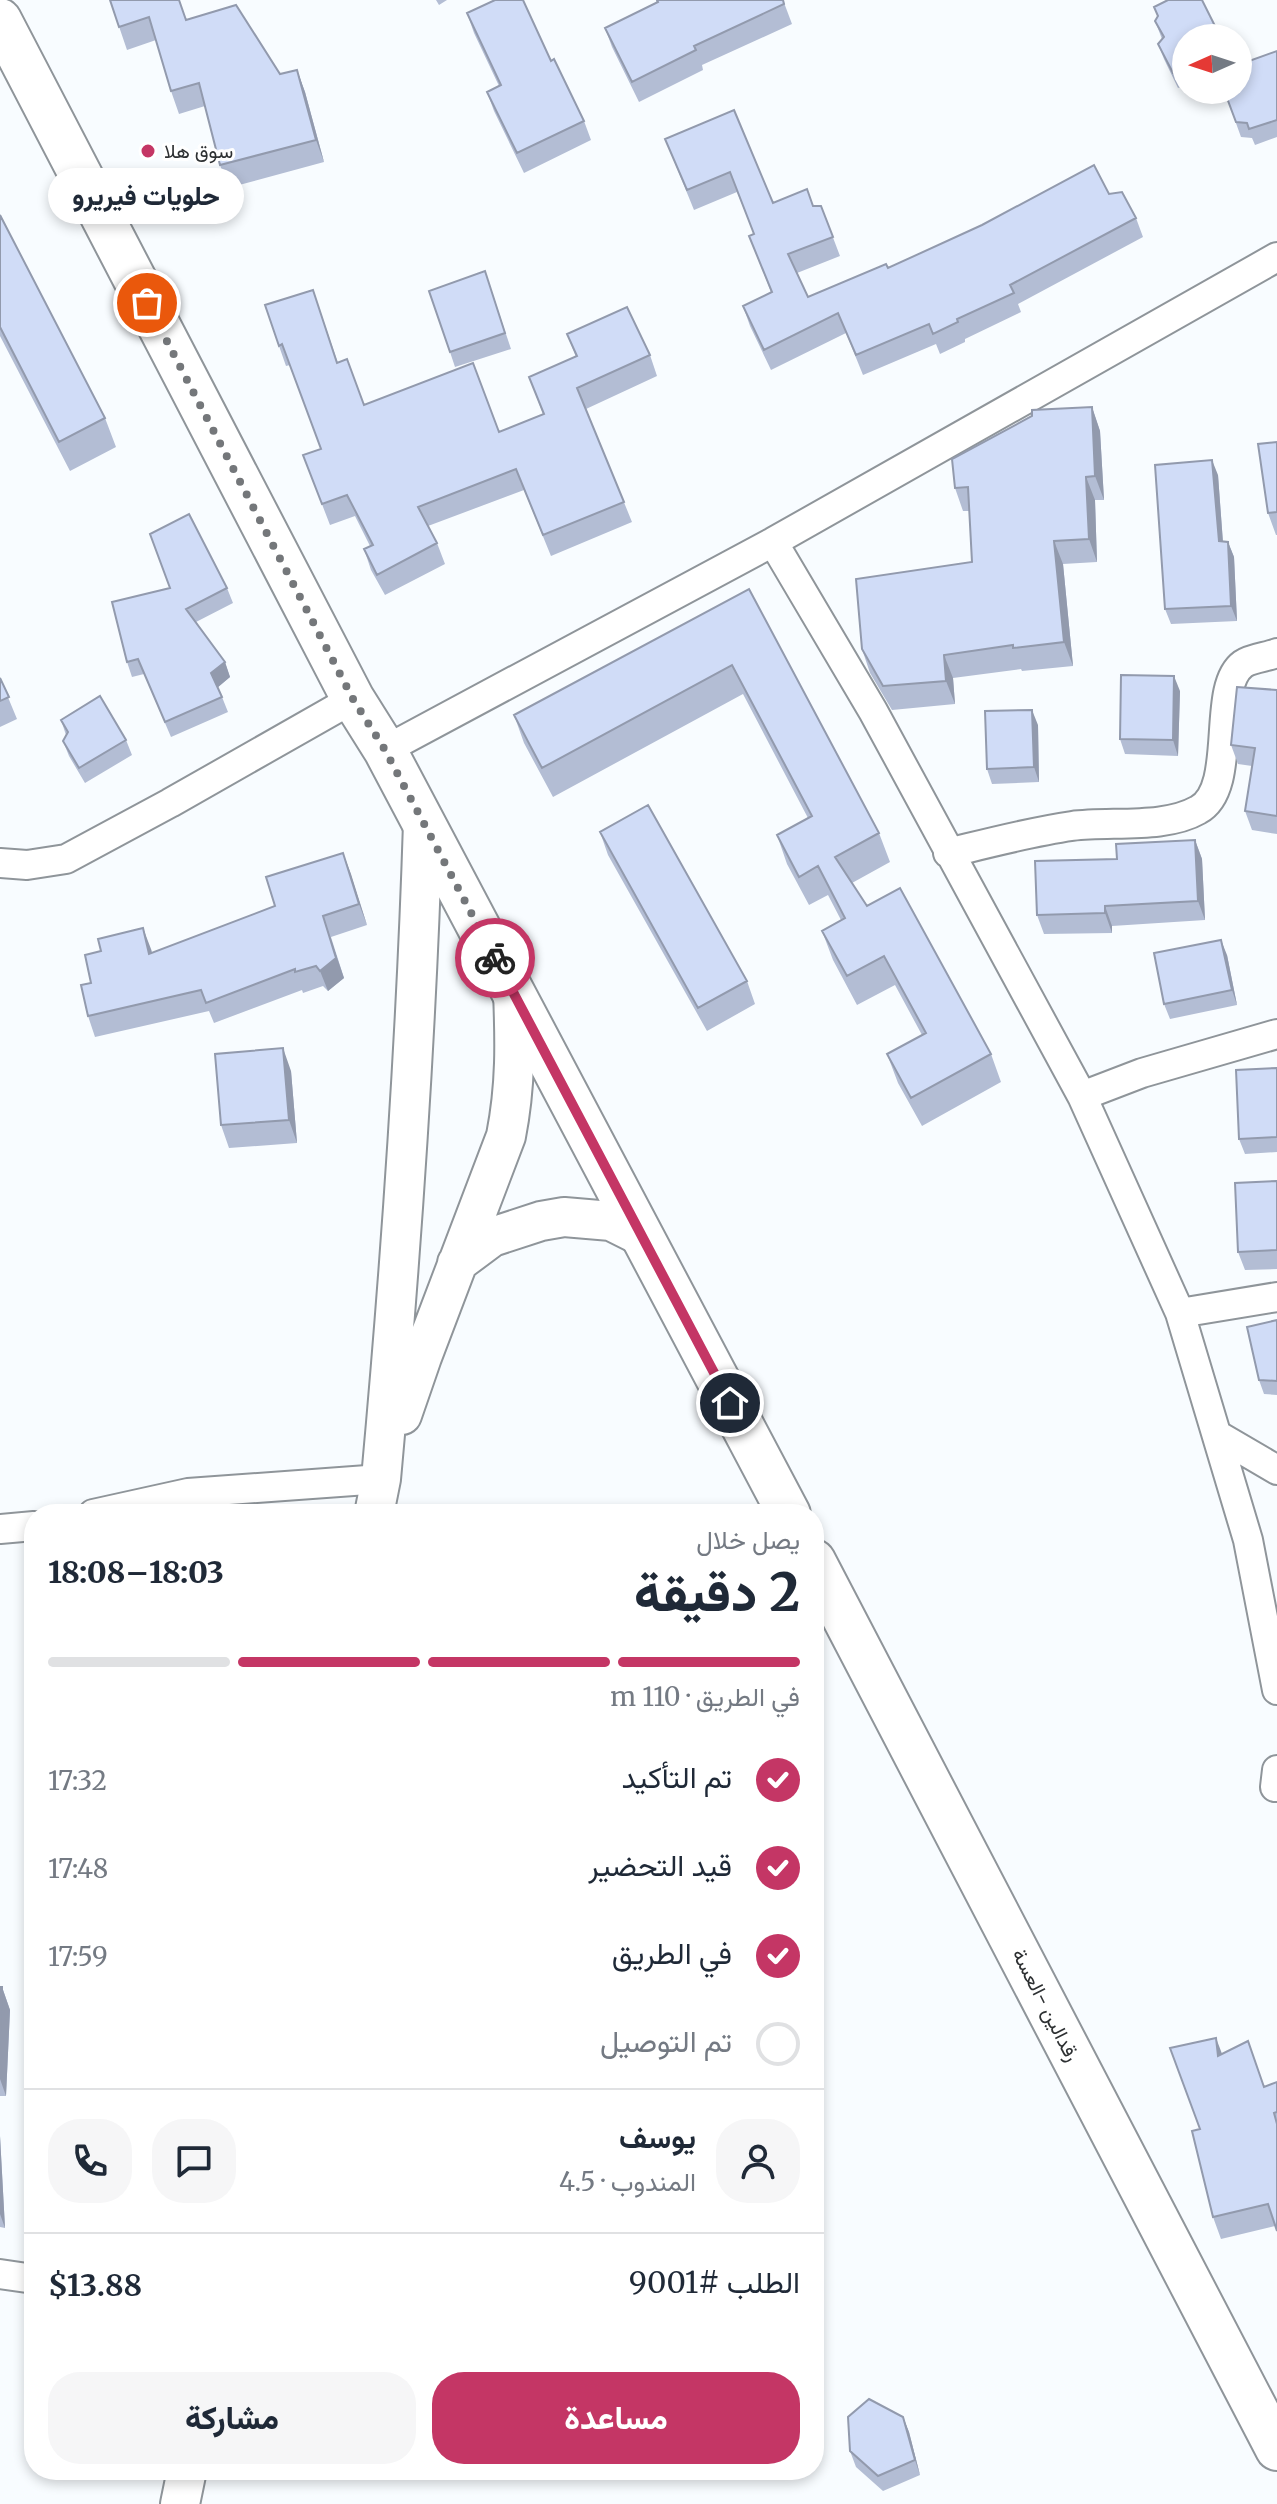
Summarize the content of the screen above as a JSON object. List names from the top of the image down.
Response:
{
  "streets": {
    "main road": ["رقدالين -العسة"]
  },
  "places": ["سوق هلا", "حلويات فيريرو"],
  "north": "left",
  "page": {
    "bubble": "حلويات فيريرو",
    "heading": ["2 دقيقة", "يصل خلال", "18:03–18:08"],
    "panel": [
      "يوسف",
      "المندوب · 4.5",
      "الطلب #9001",
      "$13.88"
    ],
    "bar": "في الطريق · 110 m",
    "list": [
      ["تم التأكيد", "17:32"],
      ["قيد التحضير", "17:48"],
      ["في الطريق", "17:59"],
      "تم التوصيل"
    ],
    "buttons": ["مساعدة", "مشاركة"]
  }
}
